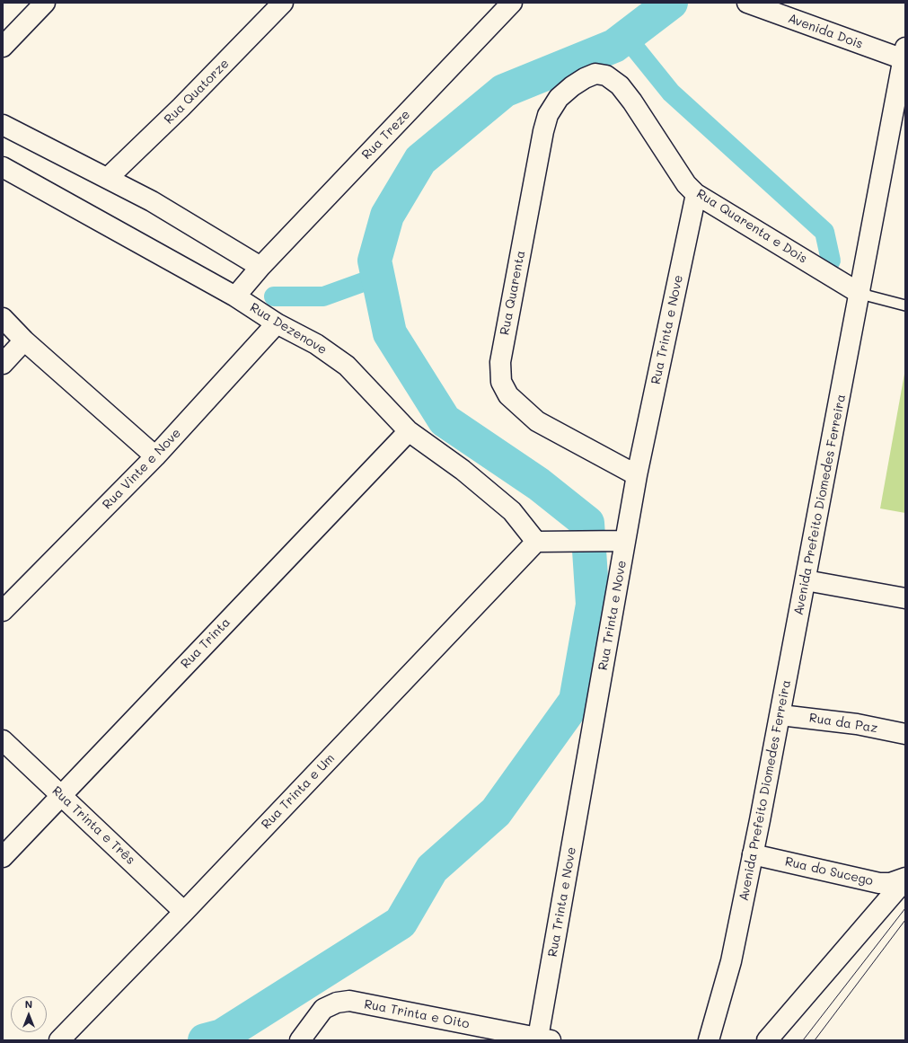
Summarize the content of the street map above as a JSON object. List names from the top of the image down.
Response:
{
  "streets": {
    "street": [
      "Avenida Dois",
      "Rua Quatorze",
      "Rua Treze",
      "Rua Quarenta e Dois",
      "Rua Quarenta",
      "Rua Dezenove",
      "Rua Trinta e Nove",
      "Rua Vinte e Nove",
      "Avenida Prefeito Diomedes Ferreira",
      "Rua Trinta",
      "Rua da Paz",
      "Rua Trinta e Um",
      "Rua Trinta e Três",
      "Rua do Sucego",
      "Rua Trinta e Oito"
    ]
  },
  "crossings": [
    ["Avenida Dois", "Avenida Prefeito Diomedes Ferreira"],
    ["Rua Treze", "Rua Dezenove"],
    ["Rua Quarenta e Dois", "Rua Quarenta"],
    ["Rua Quarenta e Dois", "Rua Trinta e Nove"],
    ["Rua Quarenta e Dois", "Avenida Prefeito Diomedes Ferreira"],
    ["Rua Quarenta", "Rua Trinta e Nove"],
    ["Rua Dezenove", "Rua Vinte e Nove"],
    ["Rua Dezenove", "Rua Trinta"],
    ["Rua Dezenove", "Rua Trinta e Um"],
    ["Rua Trinta e Nove", "Rua Trinta e Oito"],
    ["Avenida Prefeito Diomedes Ferreira", "Rua da Paz"],
    ["Avenida Prefeito Diomedes Ferreira", "Rua do Sucego"],
    ["Rua Trinta", "Rua Trinta e Três"],
    ["Rua Trinta e Um", "Rua Trinta e Três"]
  ],
  "north": "top"
}
